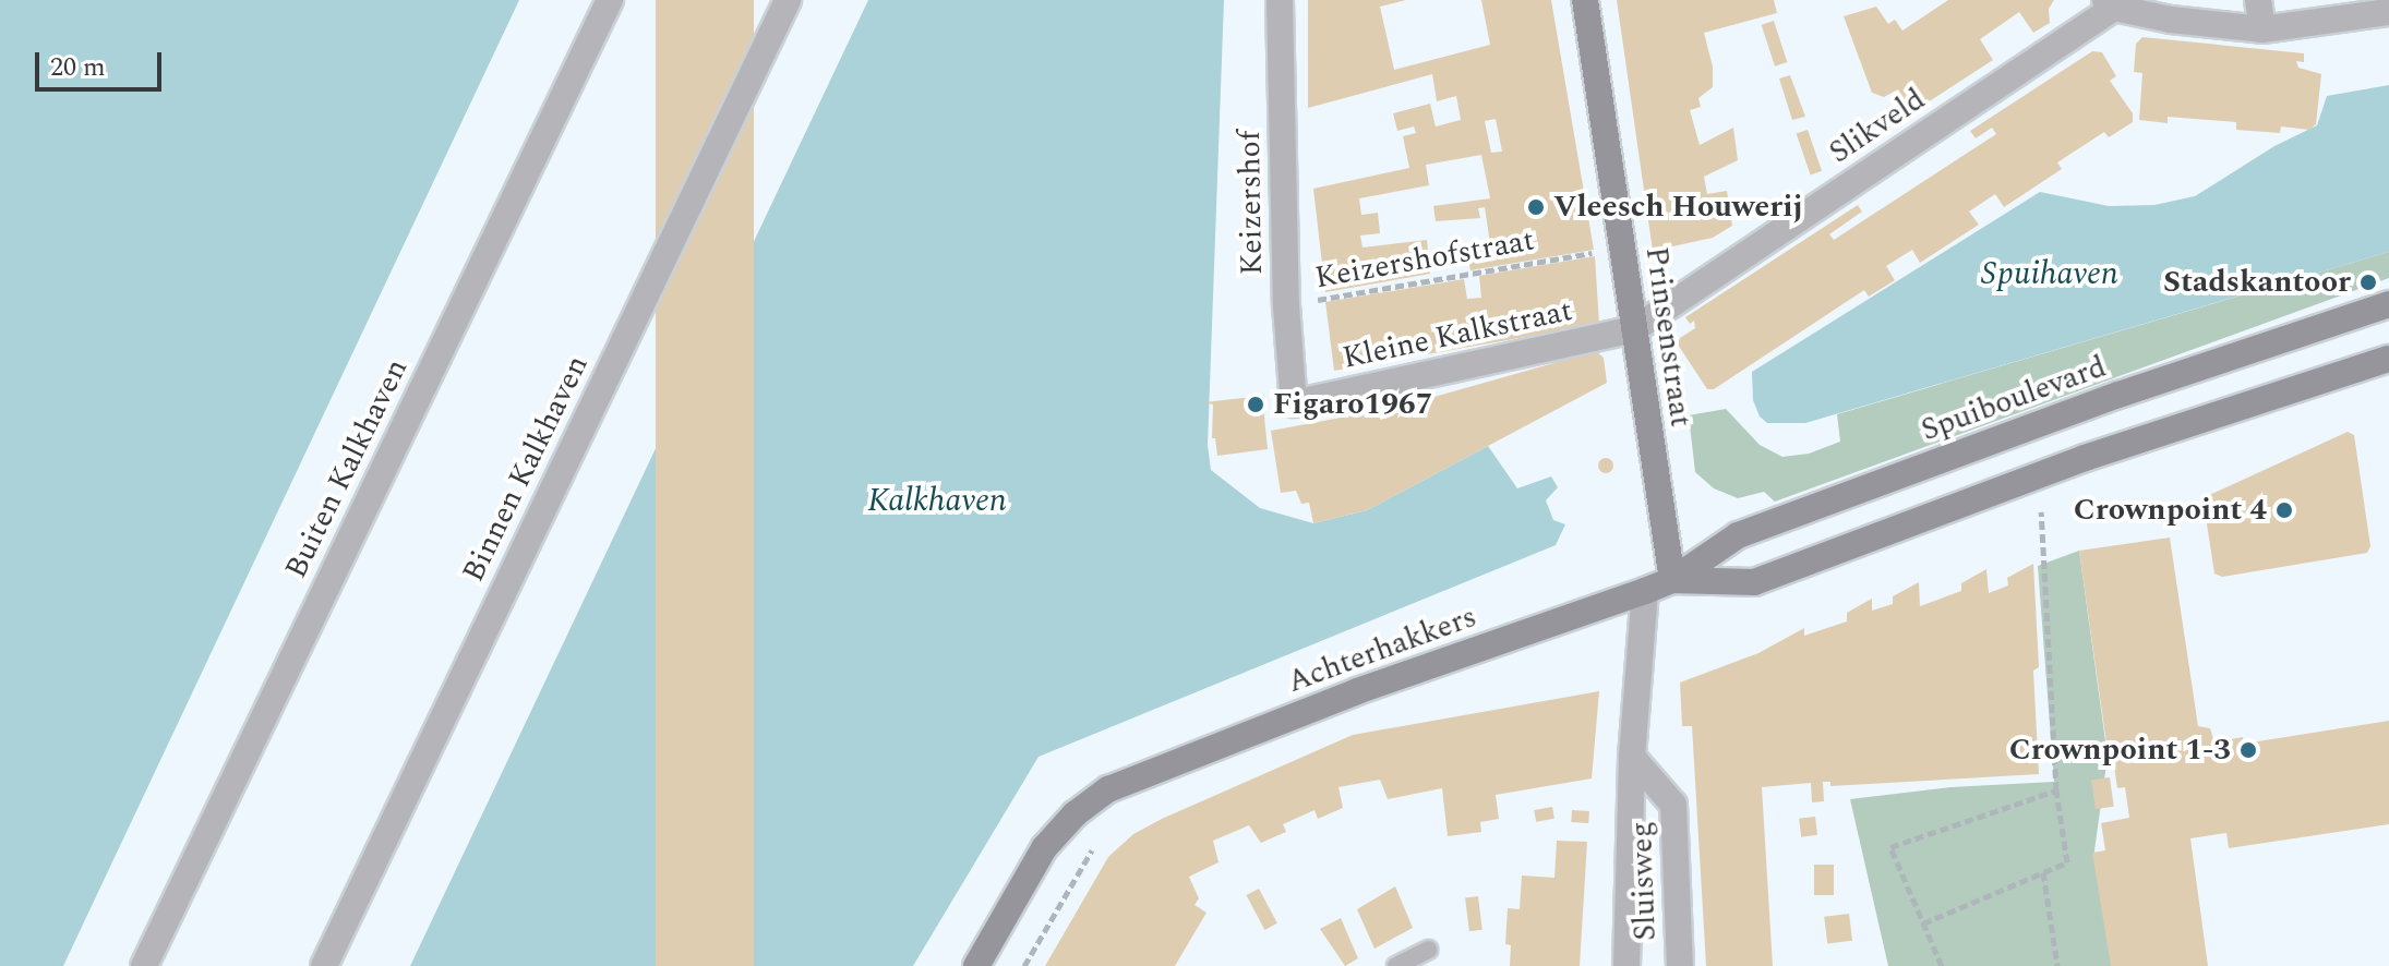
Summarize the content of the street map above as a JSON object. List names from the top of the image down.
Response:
{
  "streets": {
    "street": [
      "Slikveld",
      "Keizershof",
      "Kleine Kalkstraat",
      "Prinsenstraat",
      "Spuiboulevard",
      "Buiten Kalkhaven",
      "Binnen Kalkhaven",
      "Achterhakkers",
      "Sluisweg"
    ],
    "path": ["Keizershofstraat"]
  },
  "crossings": [
    ["Slikveld", "Kleine Kalkstraat"],
    ["Slikveld", "Prinsenstraat"],
    ["Keizershof", "Keizershofstraat"],
    ["Keizershof", "Kleine Kalkstraat"],
    ["Keizershofstraat", "Prinsenstraat"],
    ["Kleine Kalkstraat", "Prinsenstraat"],
    ["Prinsenstraat", "Spuiboulevard"],
    ["Spuiboulevard", "Achterhakkers"],
    ["Spuiboulevard", "Sluisweg"],
    ["Achterhakkers", "Sluisweg"]
  ],
  "water": ["Spuihaven", "Kalkhaven"],
  "places": [
    "Vleesch Houwerij",
    "Stadskantoor",
    "Figaro1967",
    "Crownpoint 4",
    "Crownpoint 1-3"
  ],
  "scale_bar": "20 m"
}
